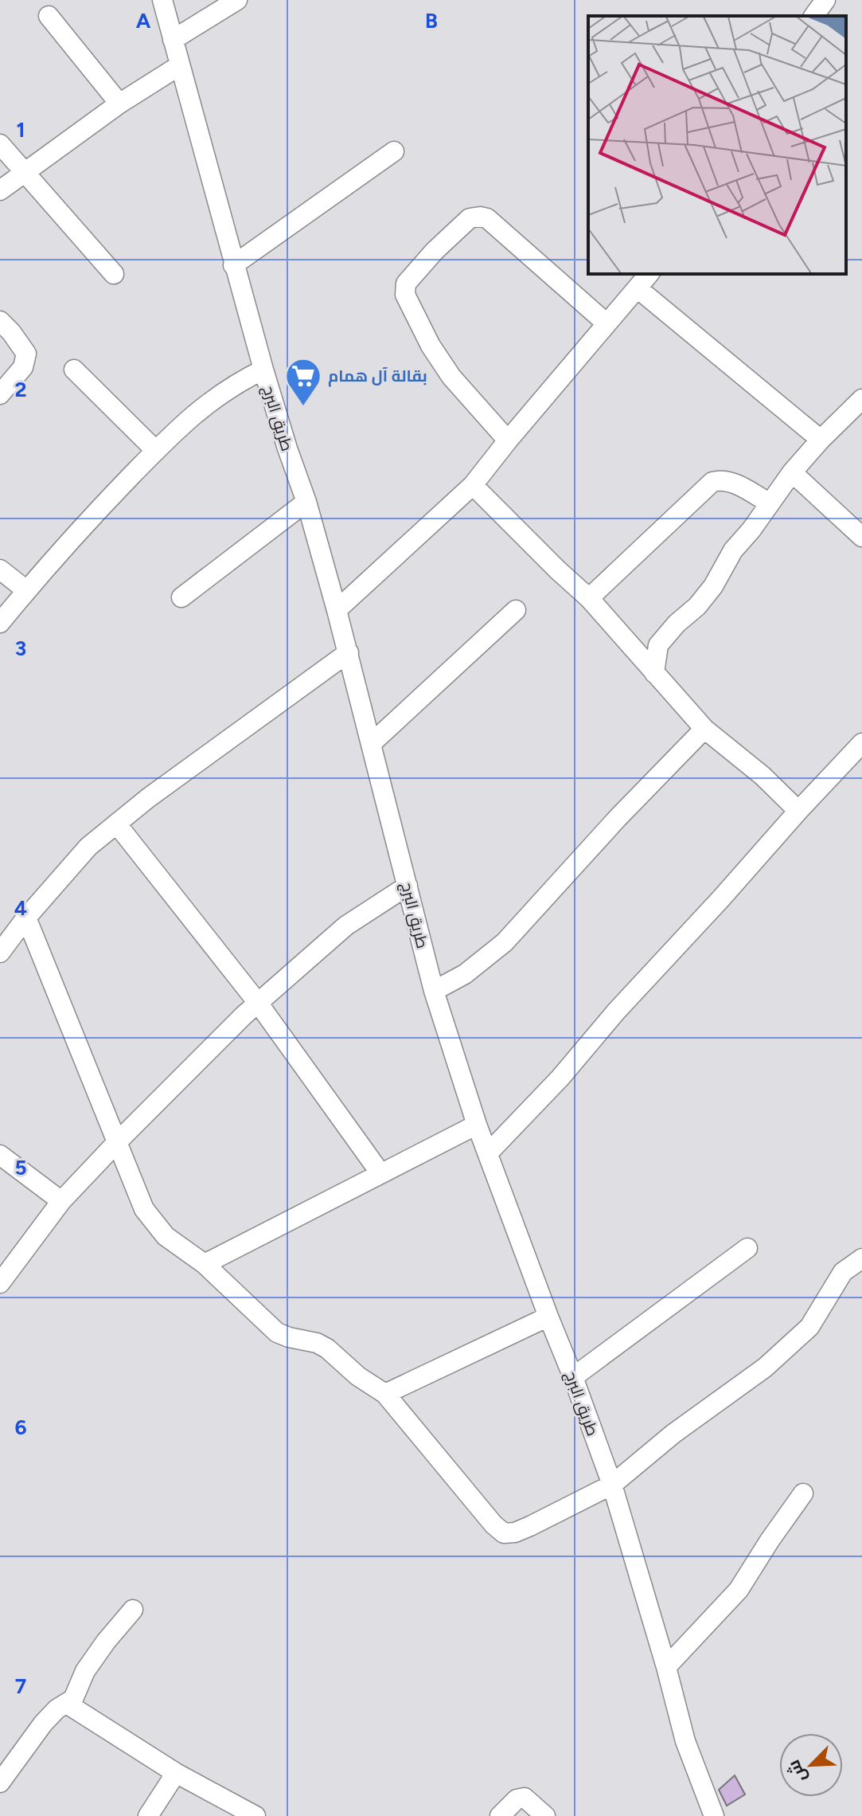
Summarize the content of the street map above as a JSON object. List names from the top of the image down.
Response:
{
  "streets": {
    "street": ["طريق البرج"]
  },
  "places": {
    "supermarket": ["بقالة آل همام"]
  },
  "north": "bottom left",
  "grid": {
    "columns": ["A", "B"],
    "rows": [
      "1",
      "2",
      "3",
      "4",
      "5",
      "6",
      "7"
    ]
  }
}
